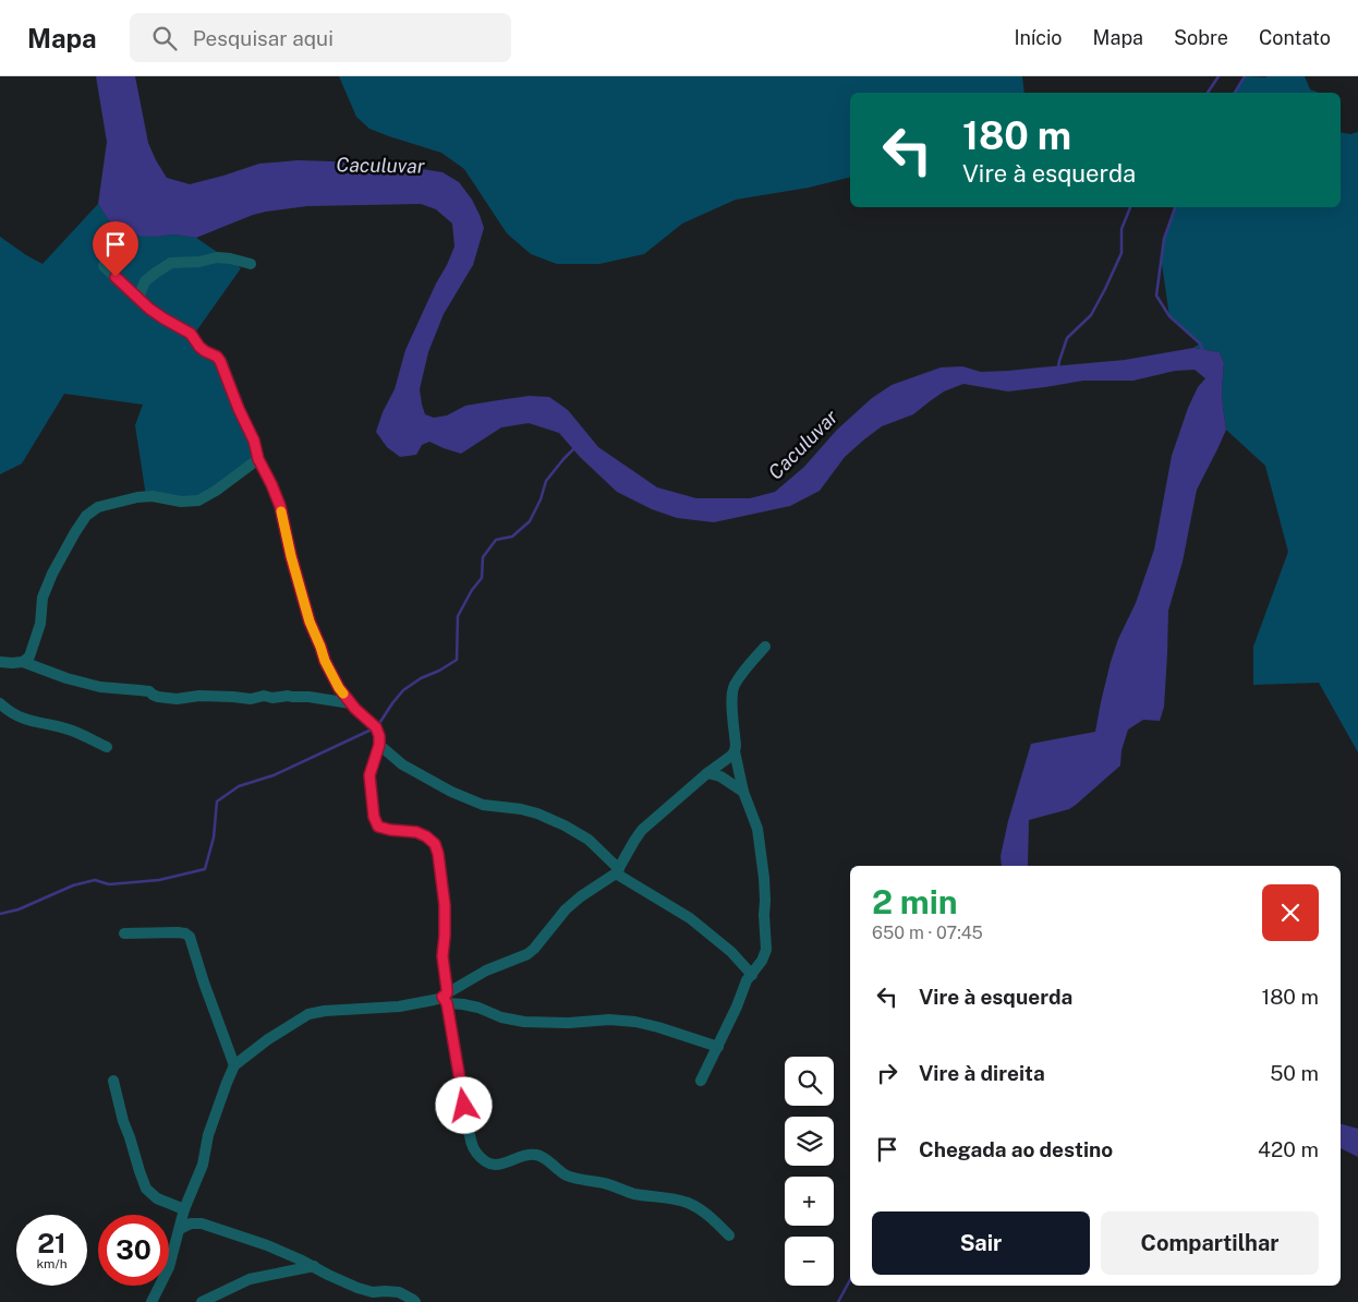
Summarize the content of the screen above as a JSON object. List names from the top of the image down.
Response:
{
  "water": ["Caculuvar"],
  "page": {
    "header": "Mapa",
    "search": "Pesquisar aqui",
    "nav": [
      "Início",
      "Mapa",
      "Sobre",
      "Contato"
    ],
    "turn": ["180 m", "Vire à esquerda"],
    "heading": ["2 min", "650 m · 07:45"],
    "list": [
      {
        "name": "Vire à esquerda",
        "value": "180 m"
      },
      {
        "name": "Vire à direita",
        "value": "50 m"
      },
      {
        "name": "Chegada ao destino",
        "value": "420 m"
      }
    ],
    "map_buttons": ["+", "−"],
    "buttons": ["Sair", "Compartilhar"],
    "speed": "21 km/h",
    "limit": "30"
  }
}
